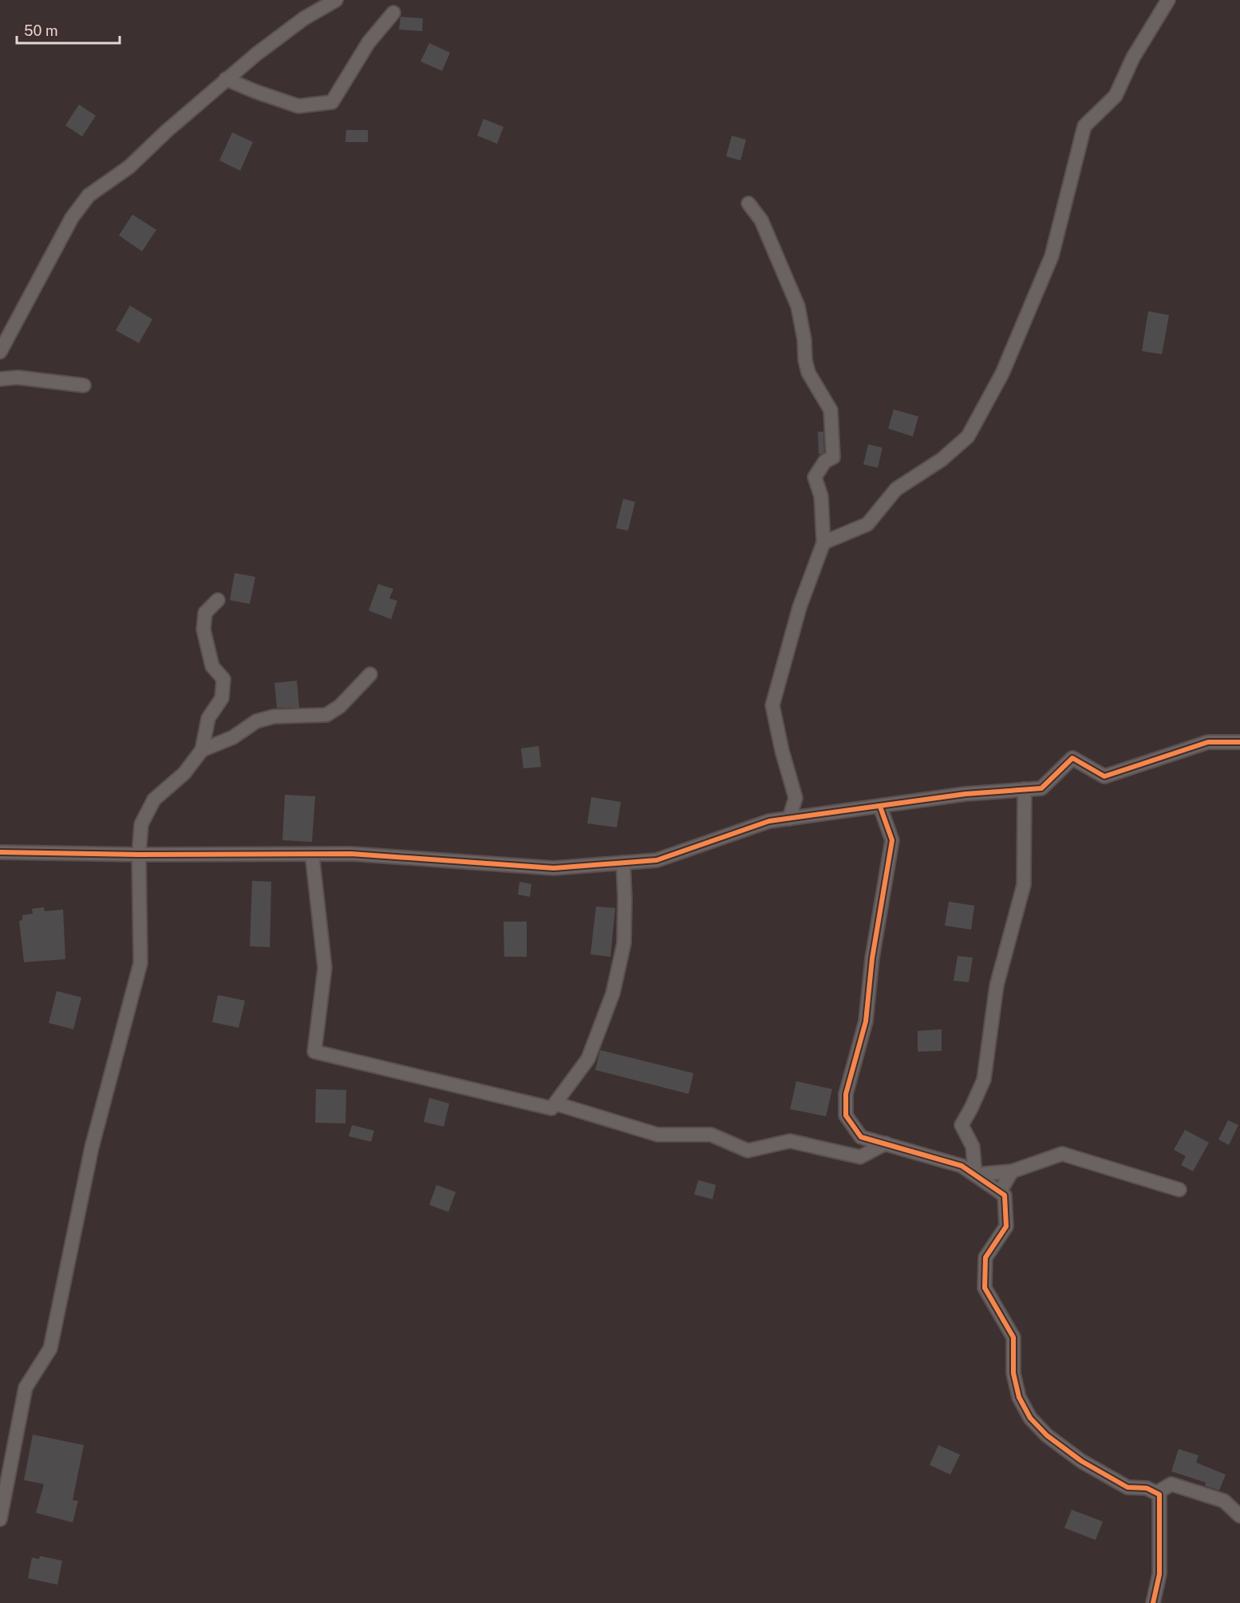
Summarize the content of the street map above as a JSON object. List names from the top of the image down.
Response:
{
  "scale_bar": "50 m"
}
